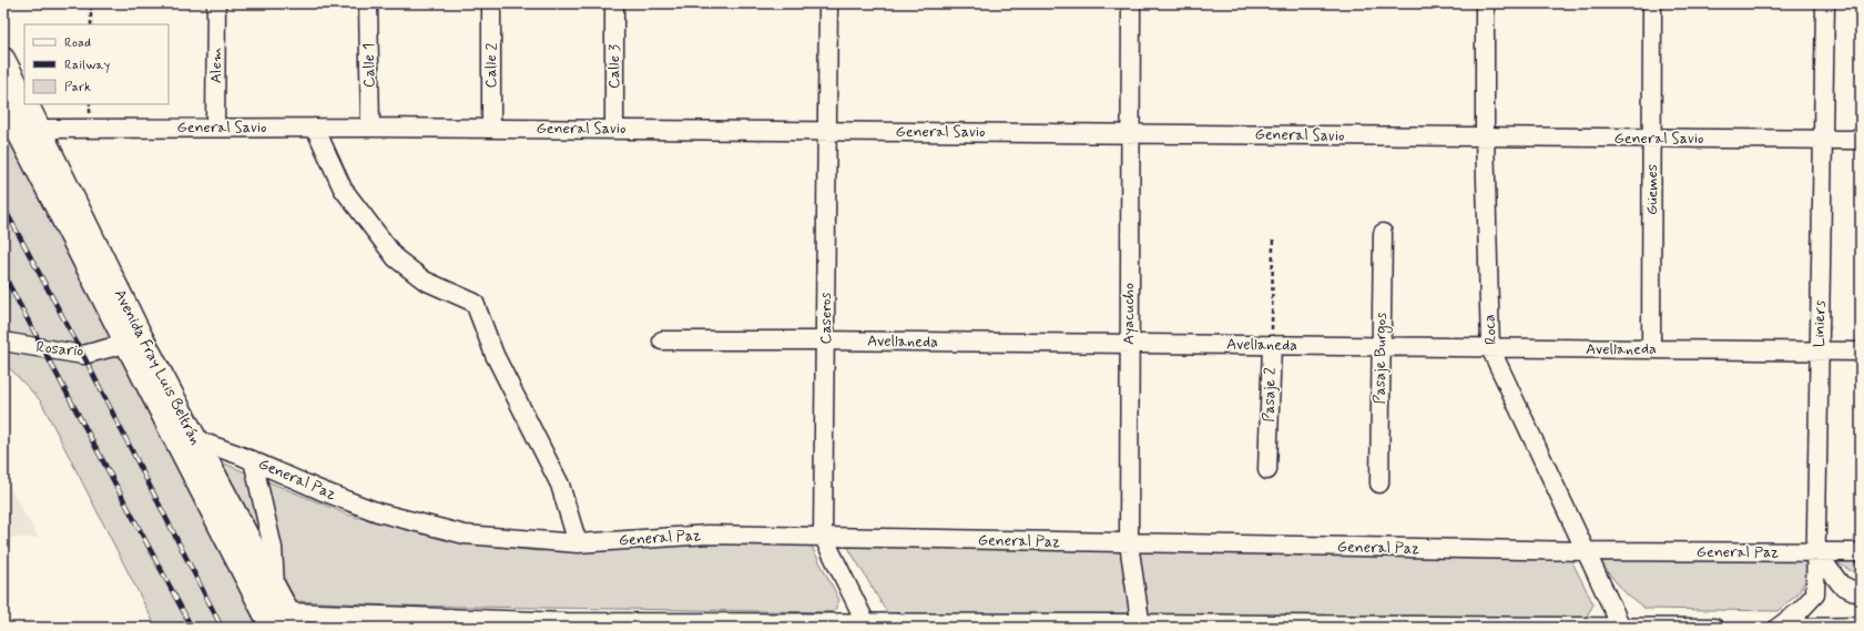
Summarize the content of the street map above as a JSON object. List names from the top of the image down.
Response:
{
  "streets": {
    "main road": ["Avenida Fray Luis Beltrán"],
    "street": [
      "Alem",
      "Calle 1",
      "Calle 2",
      "Calle 3",
      "General Savio",
      "Güemes",
      "Ayacucho",
      "Caseros",
      "Liniers",
      "Roca",
      "Avellaneda",
      "Rosario",
      "Pasaje Burgos",
      "Pasaje 2",
      "General Paz"
    ]
  },
  "crossings": [
    ["Alem", "General Savio"],
    ["Calle 1", "General Savio"],
    ["Calle 2", "General Savio"],
    ["Calle 3", "General Savio"],
    ["General Savio", "Güemes"],
    ["General Savio", "Ayacucho"],
    ["General Savio", "Caseros"],
    ["General Savio", "Liniers"],
    ["General Savio", "Roca"],
    ["General Savio", "Avenida Fray Luis Beltrán"],
    ["Güemes", "Avellaneda"],
    ["Ayacucho", "Avellaneda"],
    ["Ayacucho", "General Paz"],
    ["Caseros", "Avellaneda"],
    ["Caseros", "General Paz"],
    ["Liniers", "Avellaneda"],
    ["Liniers", "General Paz"],
    ["Roca", "Avellaneda"],
    ["Roca", "General Paz"],
    ["Avellaneda", "Pasaje Burgos"],
    ["Avellaneda", "Pasaje 2"],
    ["Rosario", "Avenida Fray Luis Beltrán"],
    ["Avenida Fray Luis Beltrán", "General Paz"]
  ],
  "legend": ["Road", "Railway", "Park"]
}
